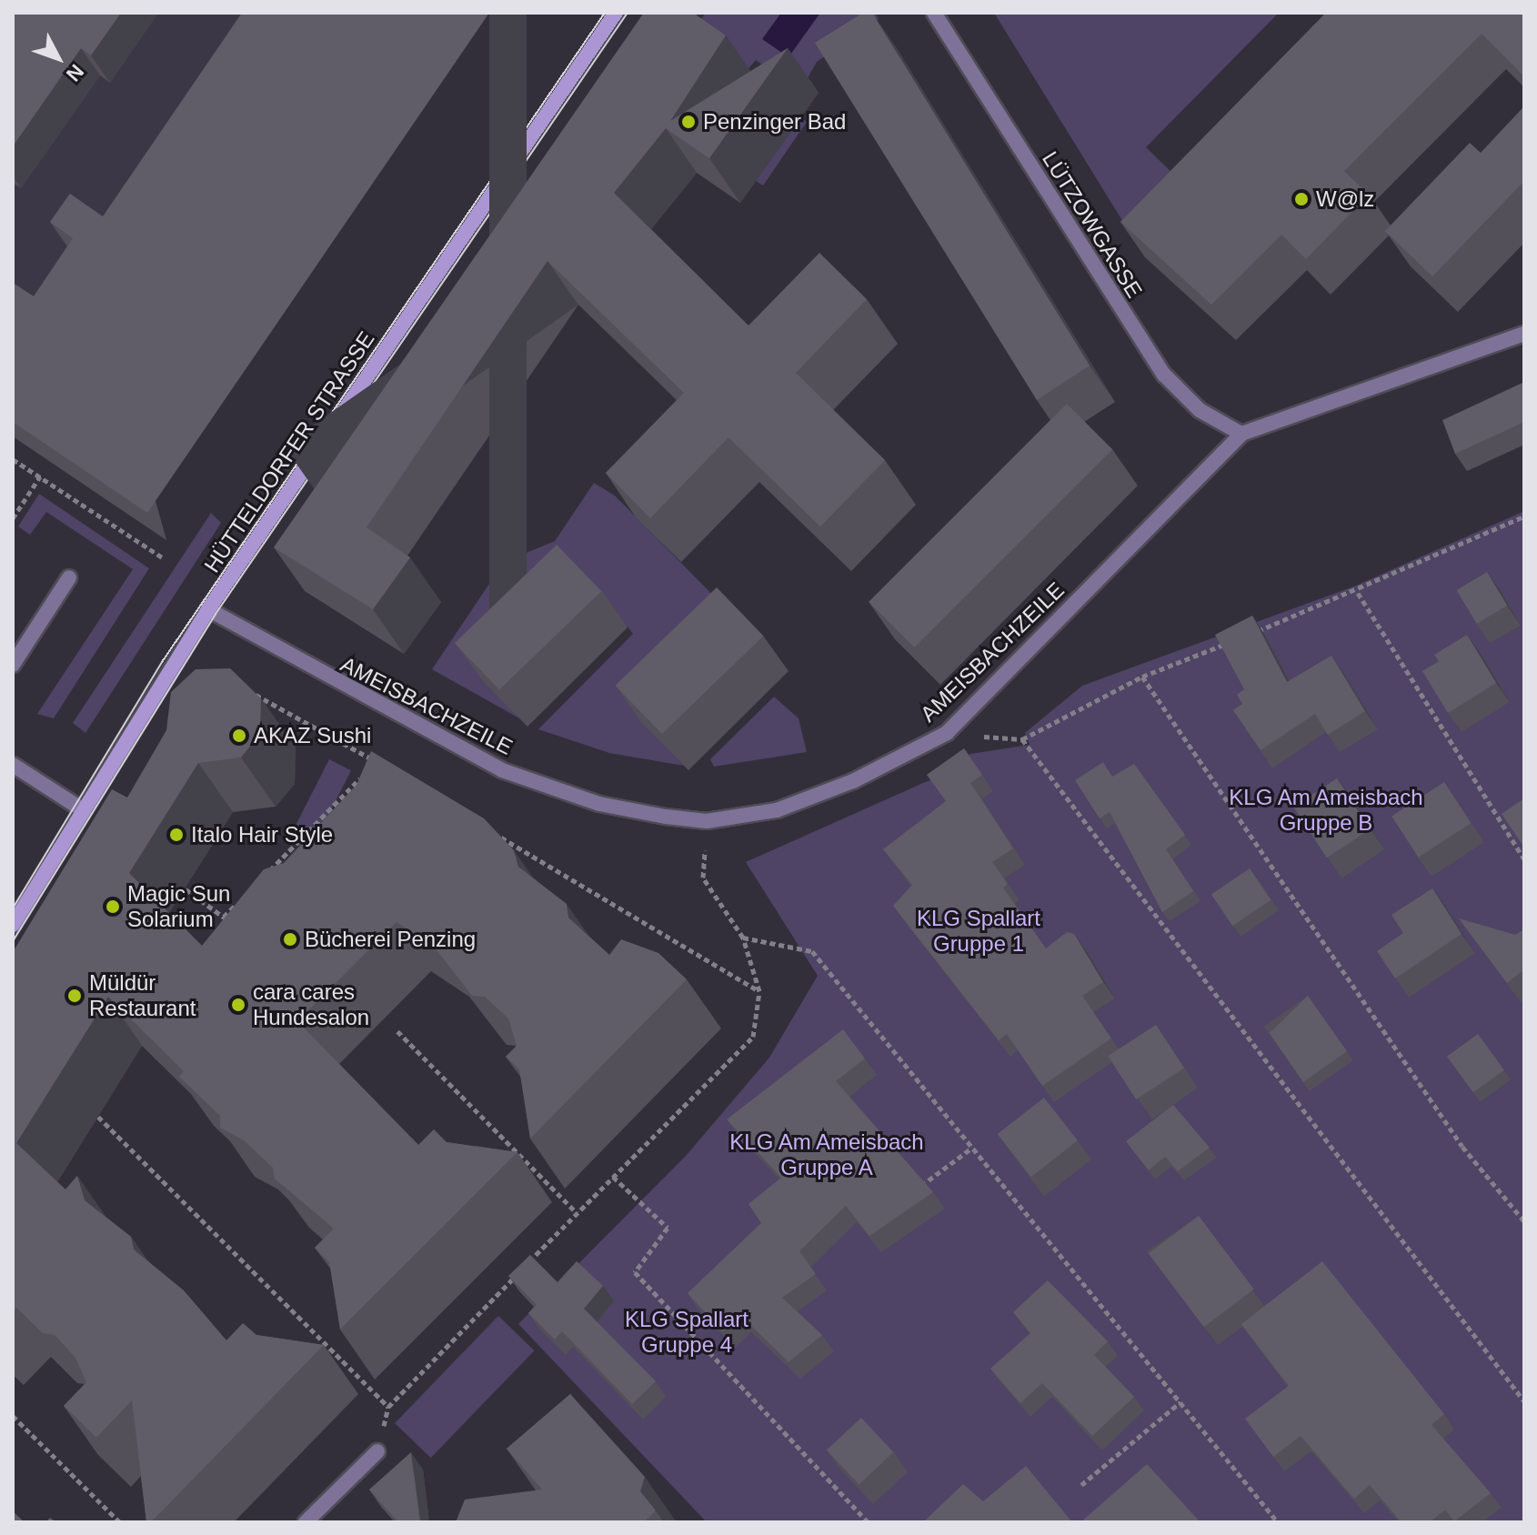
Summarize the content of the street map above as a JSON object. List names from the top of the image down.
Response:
{
  "streets": {
    "main road": ["HÜTTELDORFER STRASSE"],
    "street": ["LÜTZOWGASSE", "AMEISBACHZEILE"]
  },
  "crossings": [
    ["LÜTZOWGASSE", "AMEISBACHZEILE"],
    ["HÜTTELDORFER STRASSE", "AMEISBACHZEILE"]
  ],
  "parks": [
    "KLG Am Ameisbach Gruppe B",
    "KLG Spallart Gruppe 1",
    "KLG Am Ameisbach Gruppe A",
    "KLG Spallart Gruppe 4"
  ],
  "places": [
    "Penzinger Bad",
    "W@lz",
    "AKAZ Sushi",
    "Italo Hair Style",
    "Magic Sun Solarium",
    "Bücherei Penzing",
    "Müldür Restaurant",
    "cara cares Hundesalon"
  ],
  "north": "bottom right"
}
